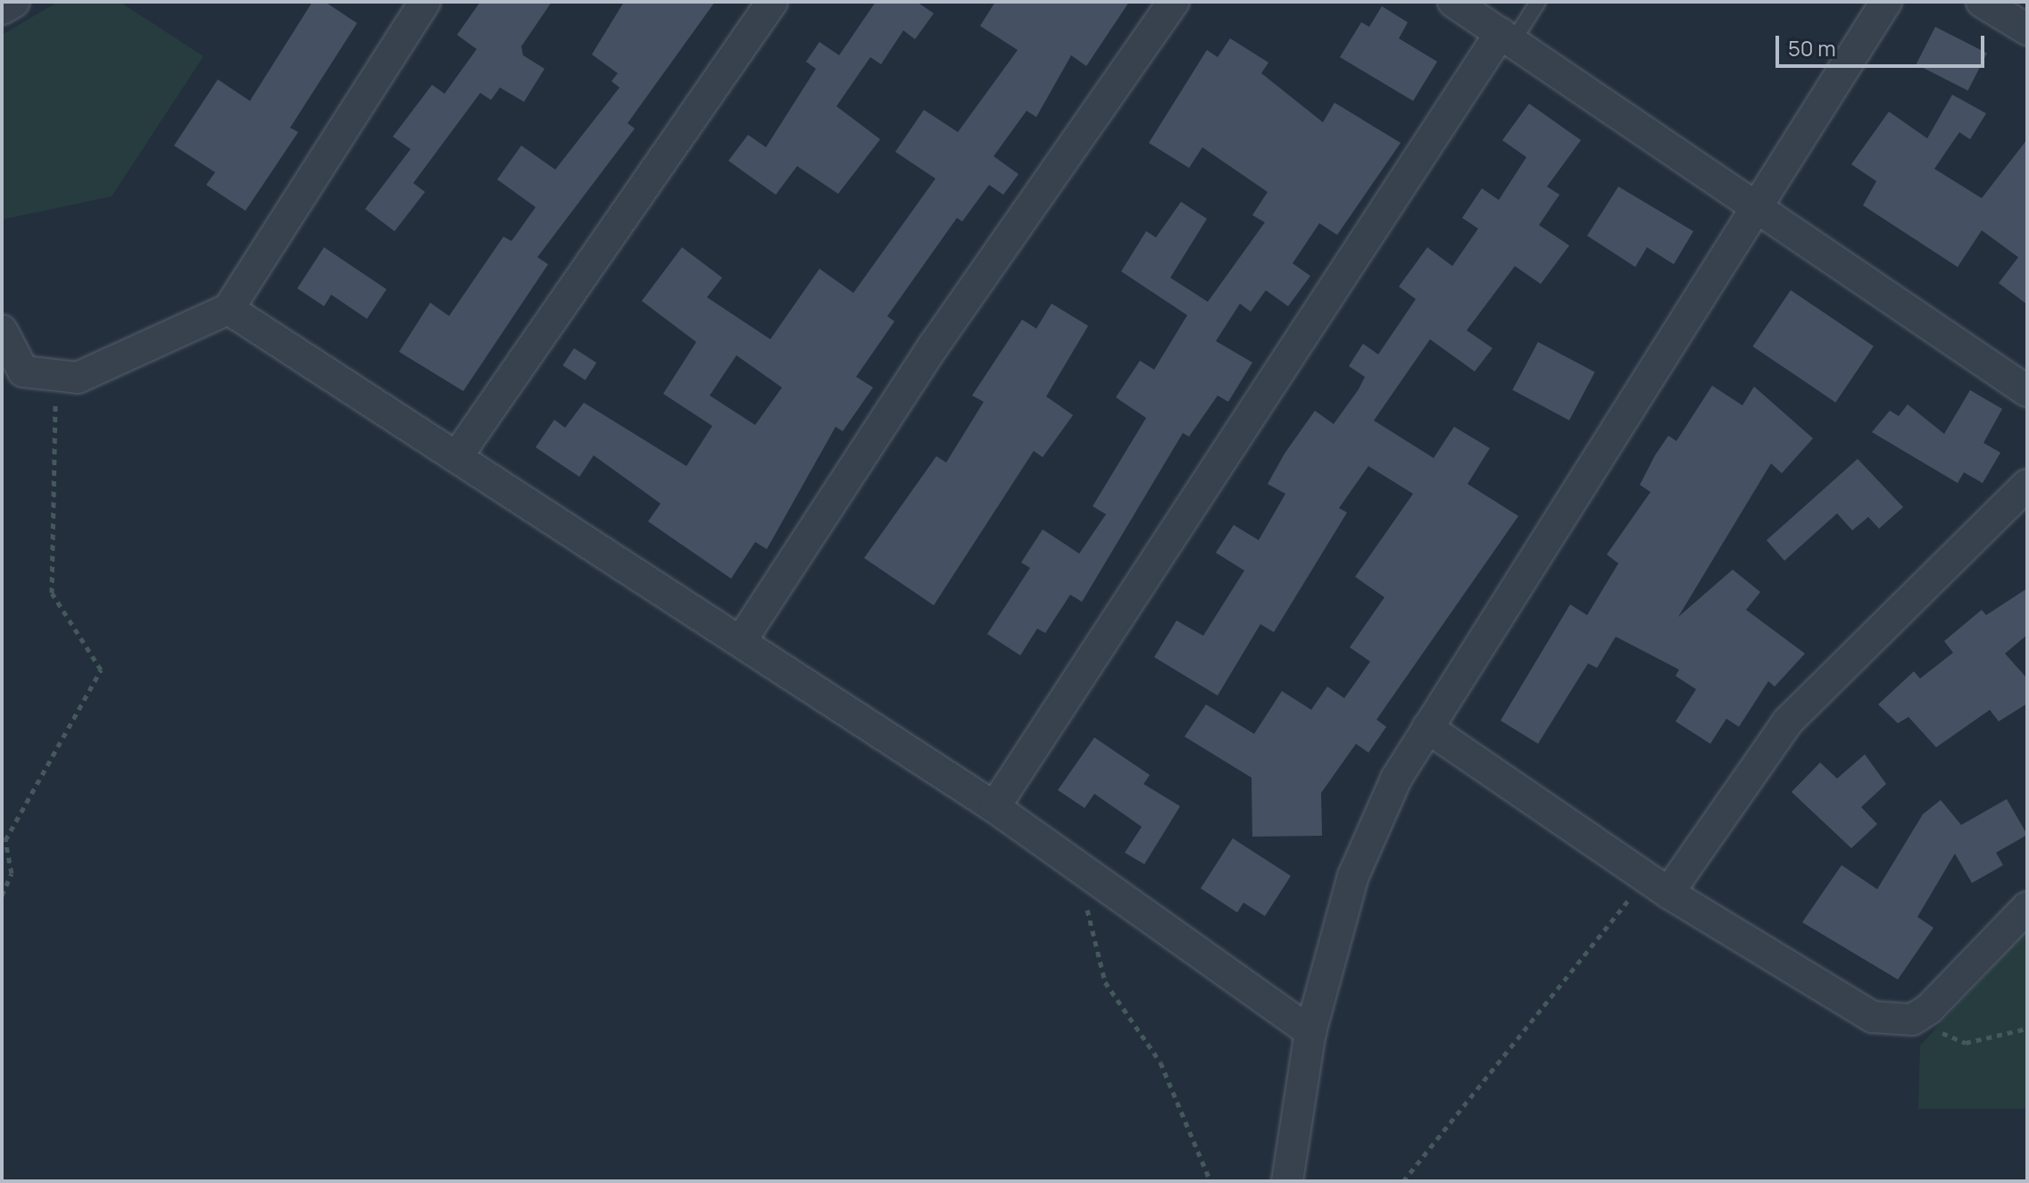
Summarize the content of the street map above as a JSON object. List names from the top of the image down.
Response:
{
  "scale_bar": "50 m"
}
